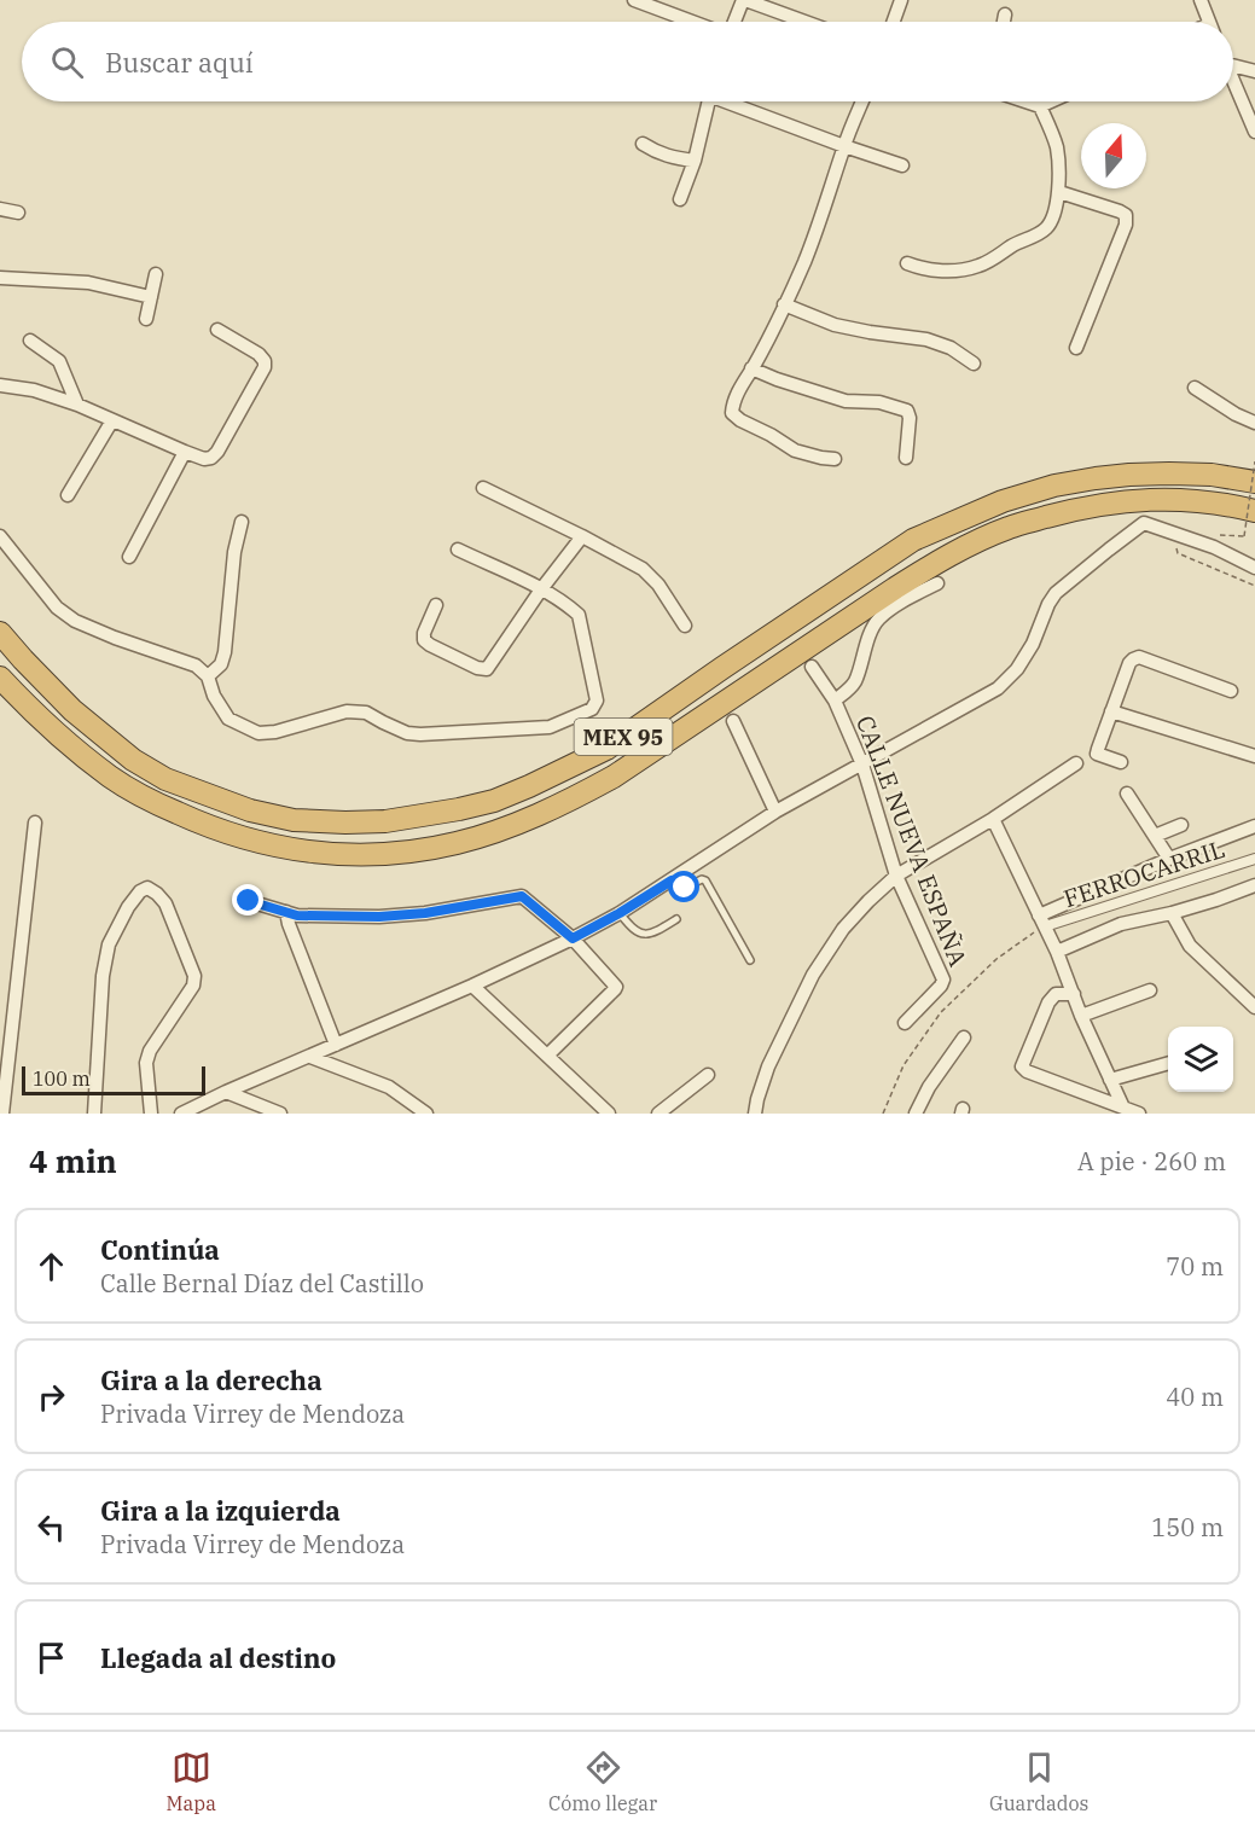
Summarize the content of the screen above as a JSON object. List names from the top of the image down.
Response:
{
  "streets": {
    "highway": ["MEX 95"],
    "street": ["CALLE NUEVA ESPAÑA", "FERROCARRIL"]
  },
  "scale_bar": "100 m",
  "north": "top",
  "page": {
    "search": "Buscar aquí",
    "scale": "100 m",
    "heading": ["4 min", "A pie · 260 m"],
    "list": [
      ["Continúa", "Calle Bernal Díaz del Castillo", "70 m"],
      ["Gira a la derecha", "Privada Virrey de Mendoza", "40 m"],
      ["Gira a la izquierda", "Privada Virrey de Mendoza", "150 m"],
      "Llegada al destino"
    ],
    "nav": ["Mapa", "Cómo llegar", "Guardados"]
  }
}
